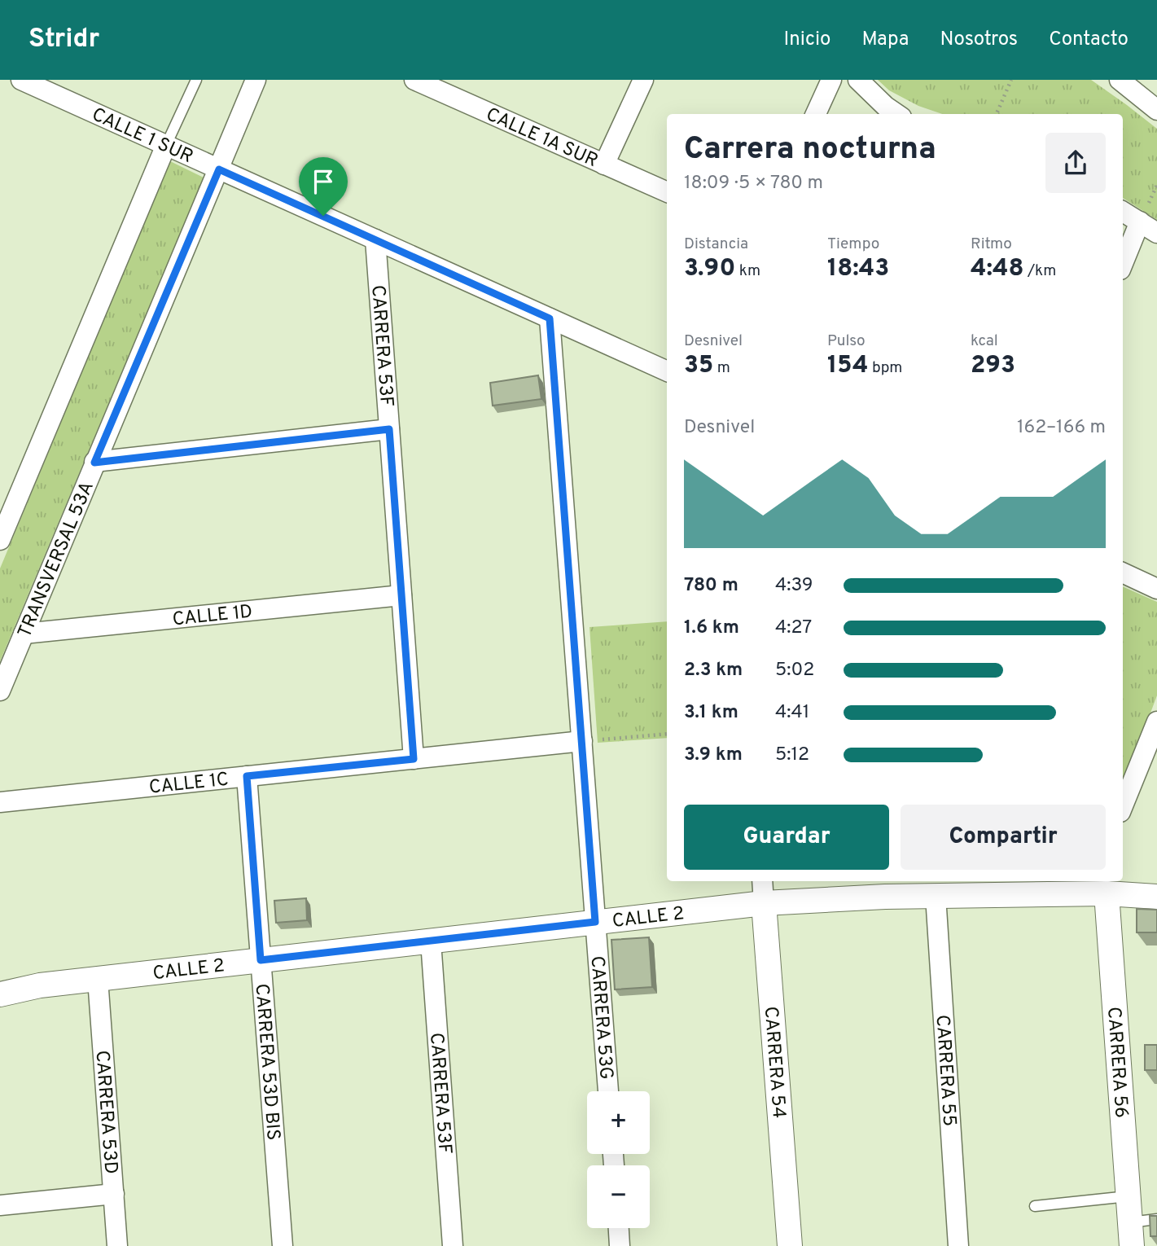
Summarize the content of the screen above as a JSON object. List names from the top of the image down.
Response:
{
  "streets": {
    "street": [
      "CALLE 1 SUR",
      "CALLE 1A SUR",
      "CARRERA 53F",
      "TRANSVERSAL 53A",
      "CALLE 1D",
      "CALLE 1C",
      "CALLE 2",
      "CARRERA 53G",
      "CARRERA 53D BIS",
      "CARRERA 54",
      "CARRERA 56",
      "CARRERA 55",
      "CARRERA 53D"
    ]
  },
  "crossings": [
    ["CALLE 1 SUR", "CARRERA 53F"],
    ["CALLE 1 SUR", "TRANSVERSAL 53A"],
    ["CALLE 1 SUR", "CARRERA 53G"],
    ["CARRERA 53F", "CALLE 1D"],
    ["CARRERA 53F", "CALLE 1C"],
    ["CARRERA 53F", "CALLE 2"],
    ["TRANSVERSAL 53A", "CALLE 1D"],
    ["CALLE 1C", "CARRERA 53G"],
    ["CALLE 1C", "CARRERA 53D BIS"],
    ["CALLE 2", "CARRERA 53G"],
    ["CALLE 2", "CARRERA 53D BIS"],
    ["CALLE 2", "CARRERA 54"],
    ["CALLE 2", "CARRERA 56"],
    ["CALLE 2", "CARRERA 55"],
    ["CALLE 2", "CARRERA 53D"]
  ],
  "page": {
    "header": "Stridr",
    "nav": [
      "Inicio",
      "Mapa",
      "Nosotros",
      "Contacto"
    ],
    "heading": ["Carrera nocturna", "18:09 · 5 × 780 m"],
    "stats": [
      ["Distancia", "3.90 km"],
      ["Tiempo", "18:43"],
      ["Ritmo", "4:48 /km"],
      ["Desnivel", "35 m"],
      ["Pulso", "154 bpm"],
      ["kcal", "293"]
    ],
    "chart": ["Desnivel", "162–166 m"],
    "list": [
      {
        "name": "780 m",
        "note": "4:39"
      },
      {
        "name": "1.6 km",
        "note": "4:27"
      },
      {
        "name": "2.3 km",
        "note": "5:02"
      },
      {
        "name": "3.1 km",
        "note": "4:41"
      },
      {
        "name": "3.9 km",
        "note": "5:12"
      }
    ],
    "buttons": ["Guardar", "Compartir"],
    "map_buttons": ["+", "−"]
  }
}
